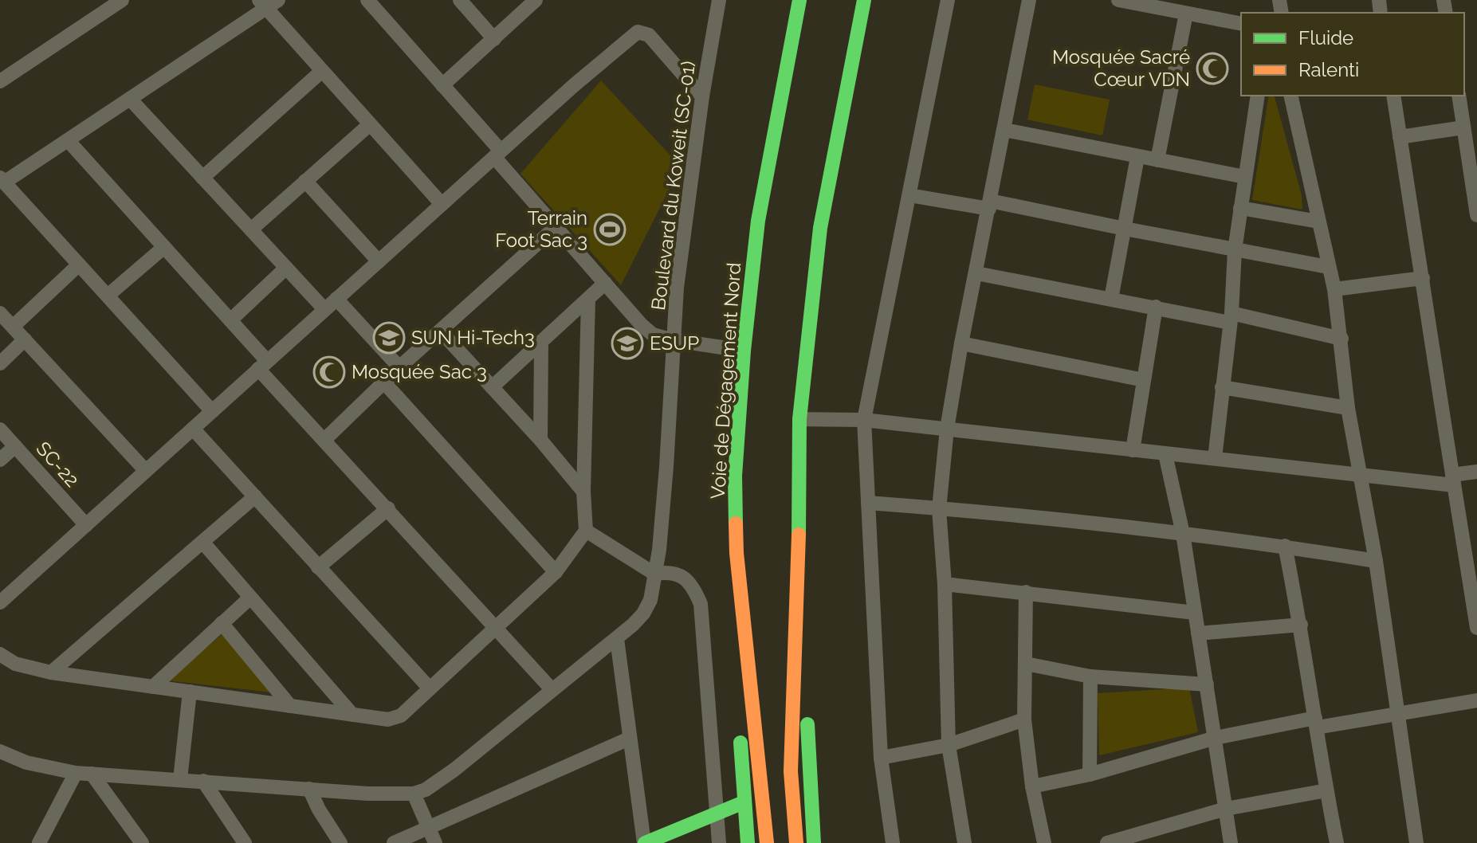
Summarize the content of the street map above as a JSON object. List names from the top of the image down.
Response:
{
  "streets": {
    "main road": ["Voie de Dégagement Nord"],
    "street": ["Boulevard du Koweit (SC-01)", "SC-22"]
  },
  "places": {
    "mosque": ["Mosquée Sacré Cœur VDN", "Mosquée Sac 3"],
    "sports": ["Terrain Foot Sac 3"],
    "school or university": ["SUN Hi-Tech3", "ESUP"]
  },
  "legend": ["Fluide", "Ralenti"]
}
